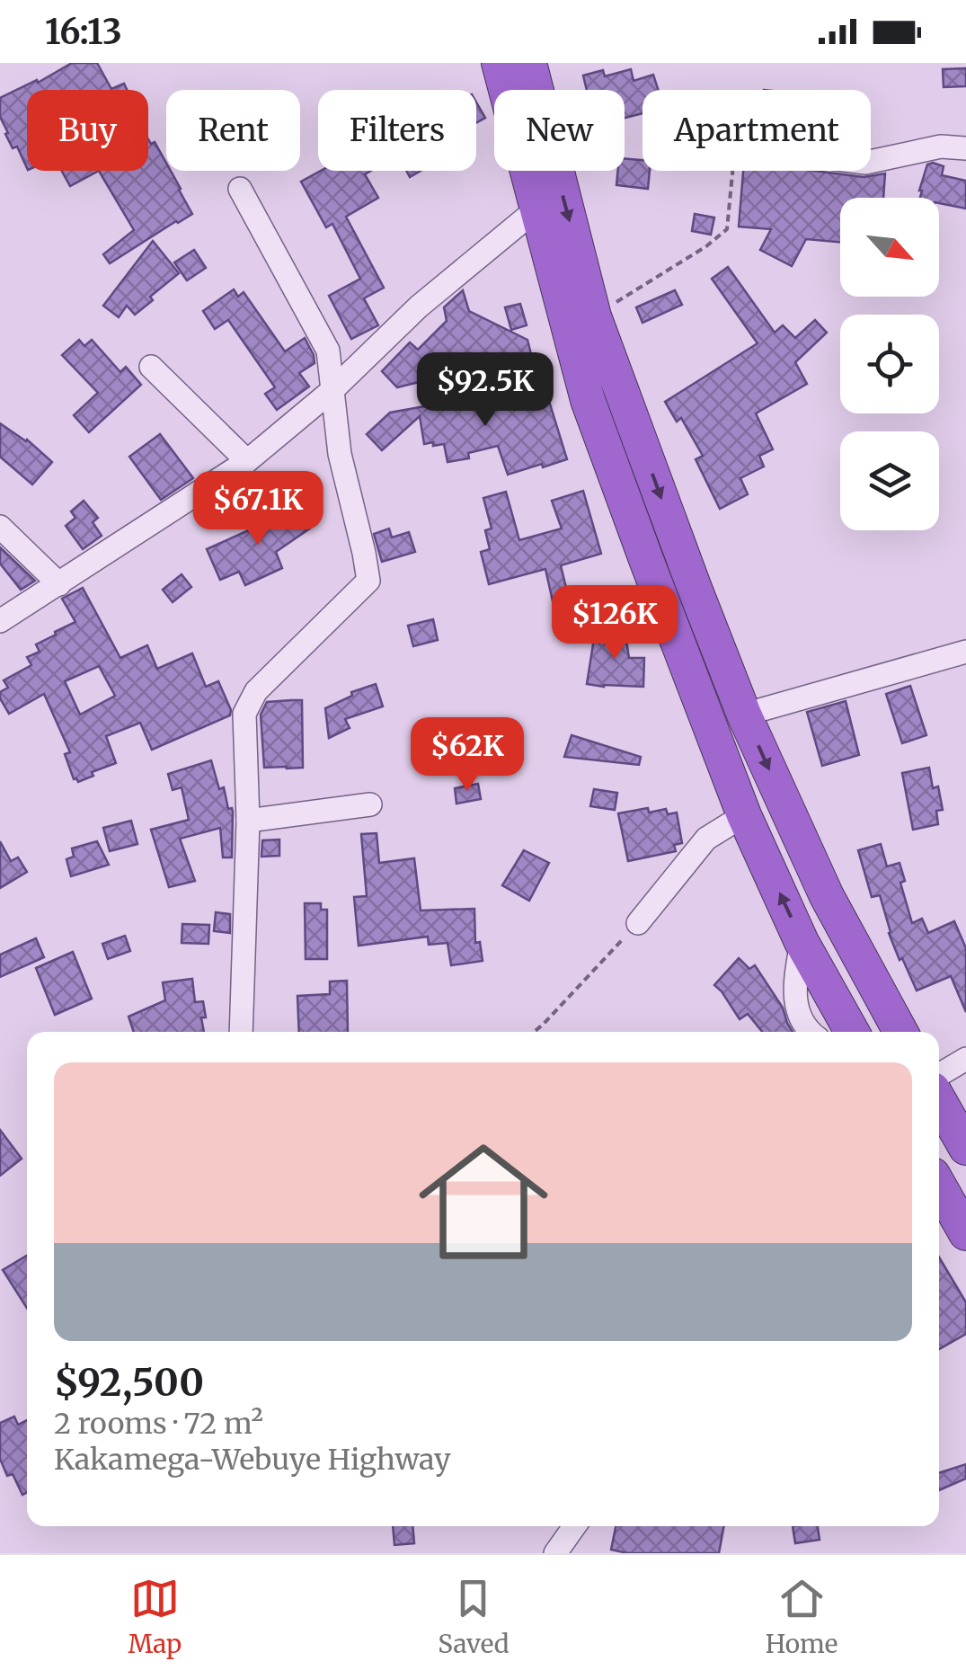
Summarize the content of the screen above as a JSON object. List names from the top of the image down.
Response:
{
  "north": "bottom right",
  "page": {
    "status": "16:13",
    "chip": [
      "Buy",
      "Rent",
      "Filters",
      "New",
      "Apartment"
    ],
    "price": [
      "$92.5K",
      "$67.1K",
      "$126K",
      "$62K"
    ],
    "list": [
      {
        "name": "$92,500",
        "note": "2 rooms · 72 m² · Kakamega-Webuye Highway"
      }
    ],
    "tabs": ["Map", "Saved", "Home"]
  }
}
